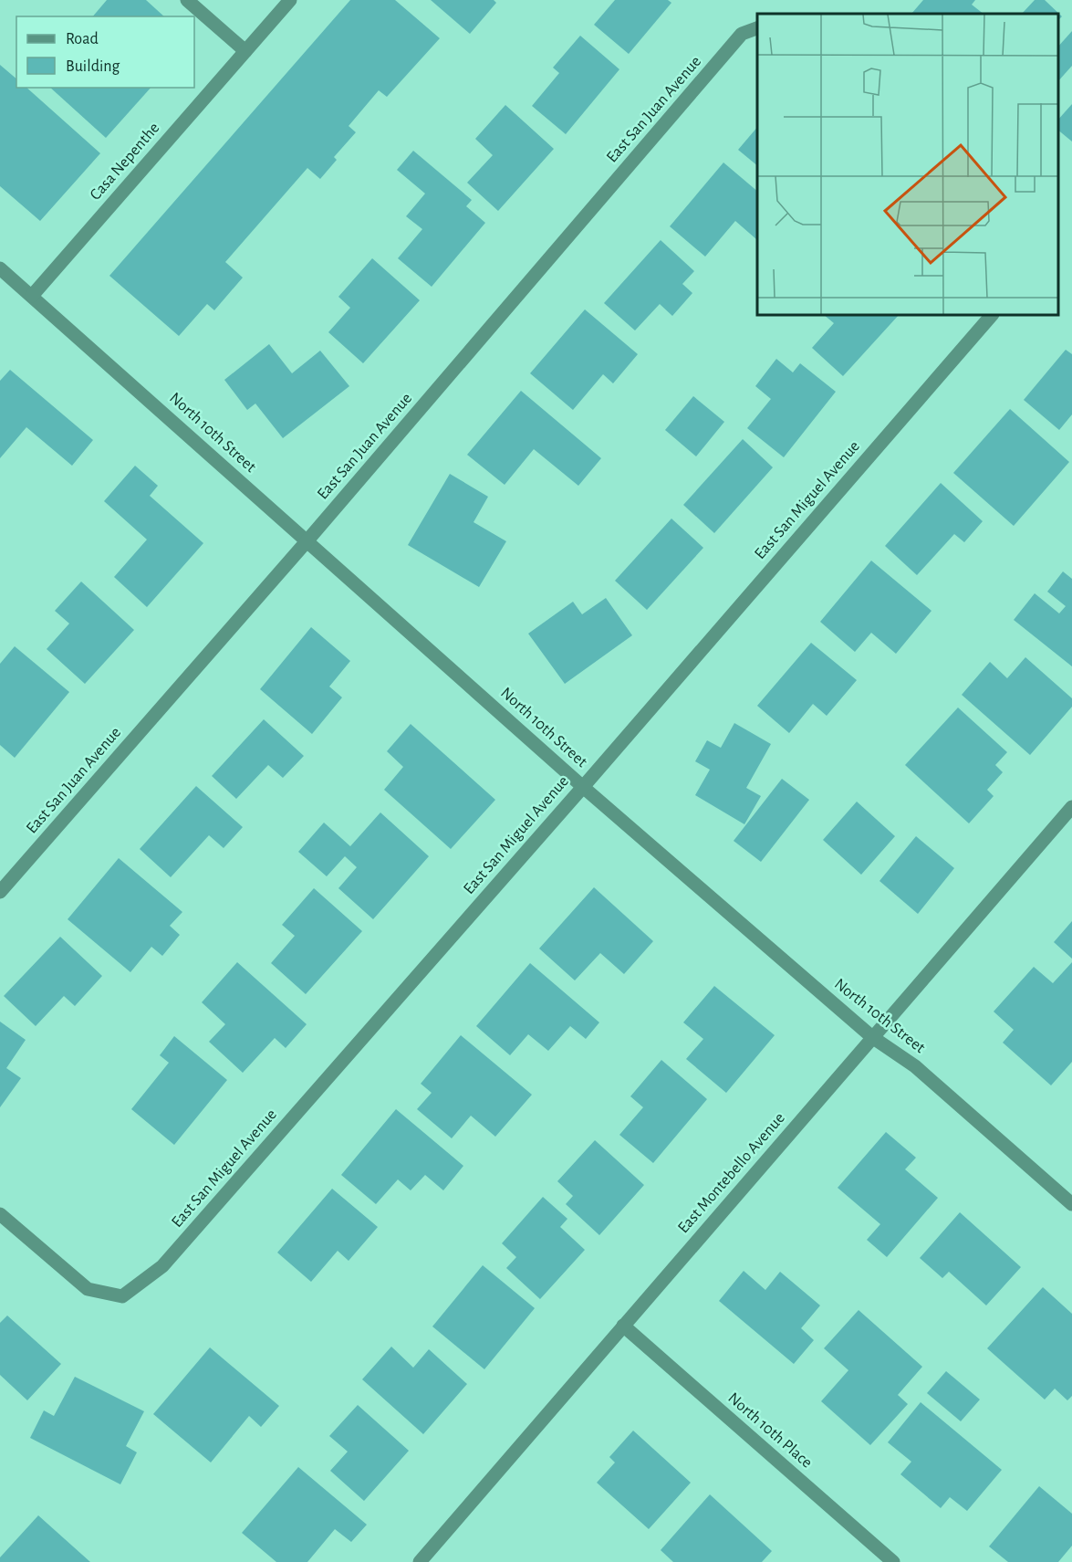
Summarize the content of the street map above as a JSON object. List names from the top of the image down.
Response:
{
  "streets": {
    "street": [
      "East San Juan Avenue",
      "Casa Nepenthe",
      "North 10th Street",
      "East San Miguel Avenue",
      "East Montebello Avenue",
      "North 10th Place"
    ]
  },
  "crossings": [
    ["East San Juan Avenue", "North 10th Street"],
    ["Casa Nepenthe", "North 10th Street"],
    ["North 10th Street", "East San Miguel Avenue"],
    ["North 10th Street", "East Montebello Avenue"],
    ["East Montebello Avenue", "North 10th Place"]
  ],
  "legend": ["Road", "Building"]
}
